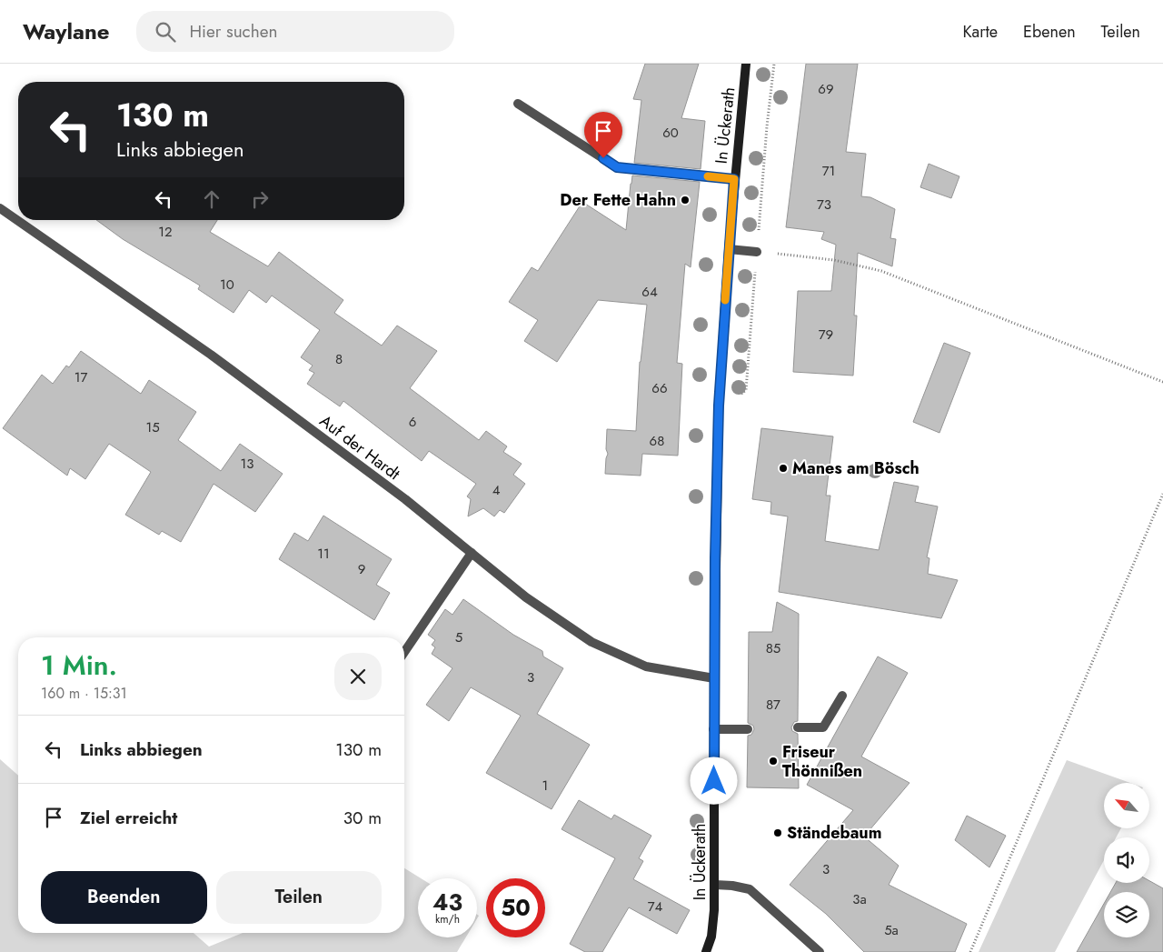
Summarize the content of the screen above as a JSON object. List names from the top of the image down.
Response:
{
  "streets": {
    "main road": ["In Ückerath"],
    "street": ["Auf der Hardt"]
  },
  "crossings": [
    ["In Ückerath", "Auf der Hardt"]
  ],
  "places": [
    "Der Fette Hahn",
    "Manes am Bösch",
    "Friseur Thönnißen",
    "Ständebaum"
  ],
  "house_numbers": [
    "69",
    "60",
    "71",
    "73",
    "12",
    "10",
    "64",
    "79",
    "8",
    "17",
    "66",
    "6",
    "15",
    "68",
    "13",
    "4",
    "11",
    "9",
    "5",
    "85",
    "3",
    "87",
    "1",
    "3",
    "3a",
    "74",
    "5a"
  ],
  "north": "top left",
  "page": {
    "header": "Waylane",
    "search": "Hier suchen",
    "nav": ["Karte", "Ebenen", "Teilen"],
    "turn": ["130 m", "Links abbiegen"],
    "heading": ["1 Min.", "160 m · 15:31"],
    "list": [
      {
        "name": "Links abbiegen",
        "value": "130 m"
      },
      {
        "name": "Ziel erreicht",
        "value": "30 m"
      }
    ],
    "buttons": ["Beenden", "Teilen"],
    "speed": "43 km/h",
    "limit": "50"
  }
}
